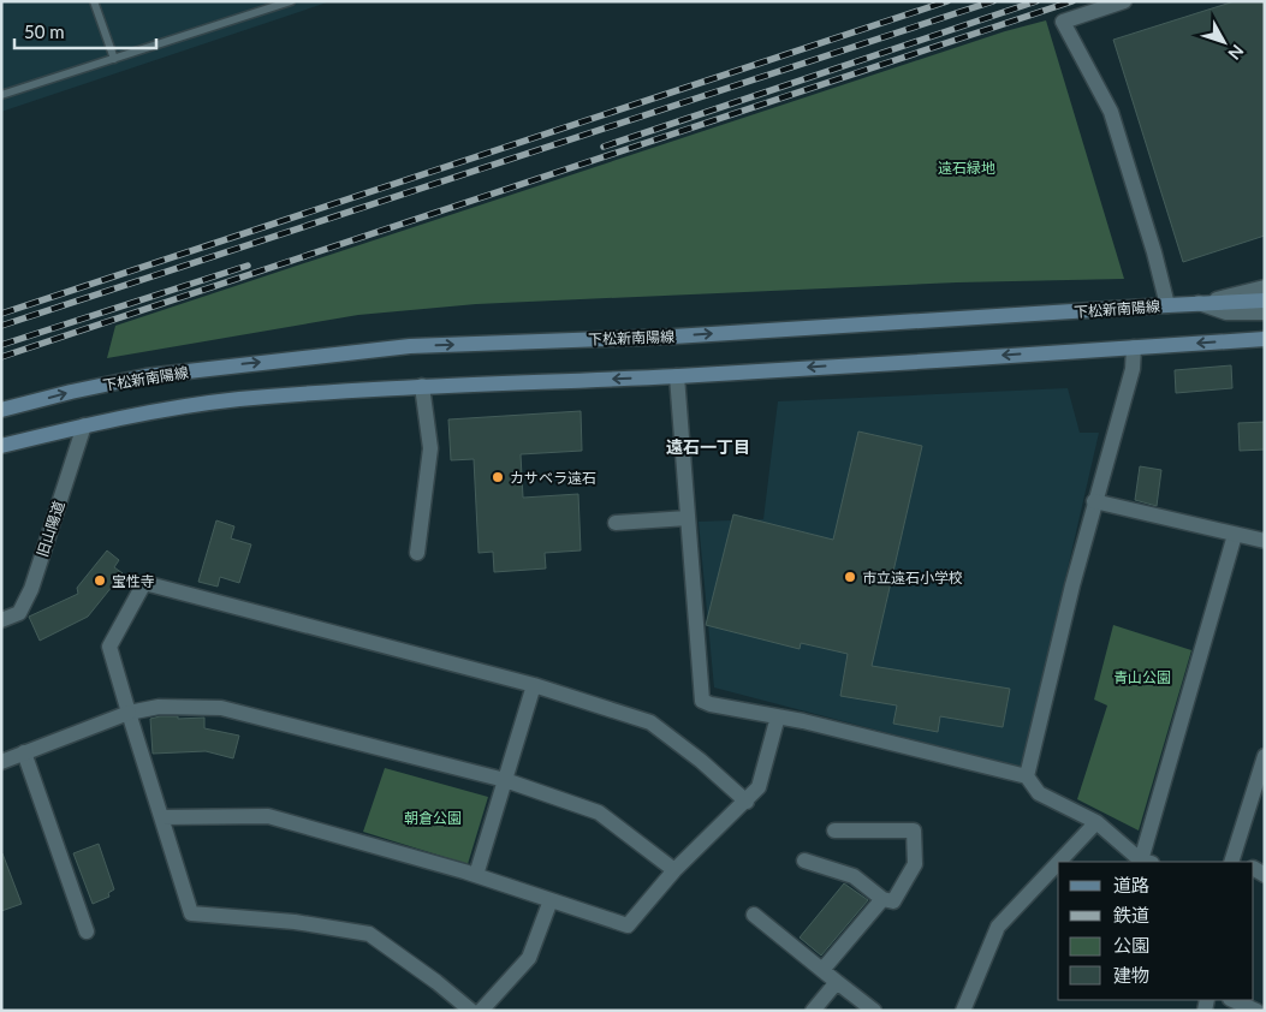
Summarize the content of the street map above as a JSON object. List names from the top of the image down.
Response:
{
  "streets": {
    "main road": ["下松新南陽線"],
    "street": ["旧山陽道"]
  },
  "districts": ["遠石一丁目"],
  "parks": ["遠石緑地", "青山公園", "朝倉公園"],
  "places": ["カサベラ遠石", "市立遠石小学校", "宝性寺"],
  "legend": [
    "道路",
    "鉄道",
    "公園",
    "建物"
  ],
  "scale_bar": "50 m",
  "north": "bottom right"
}
